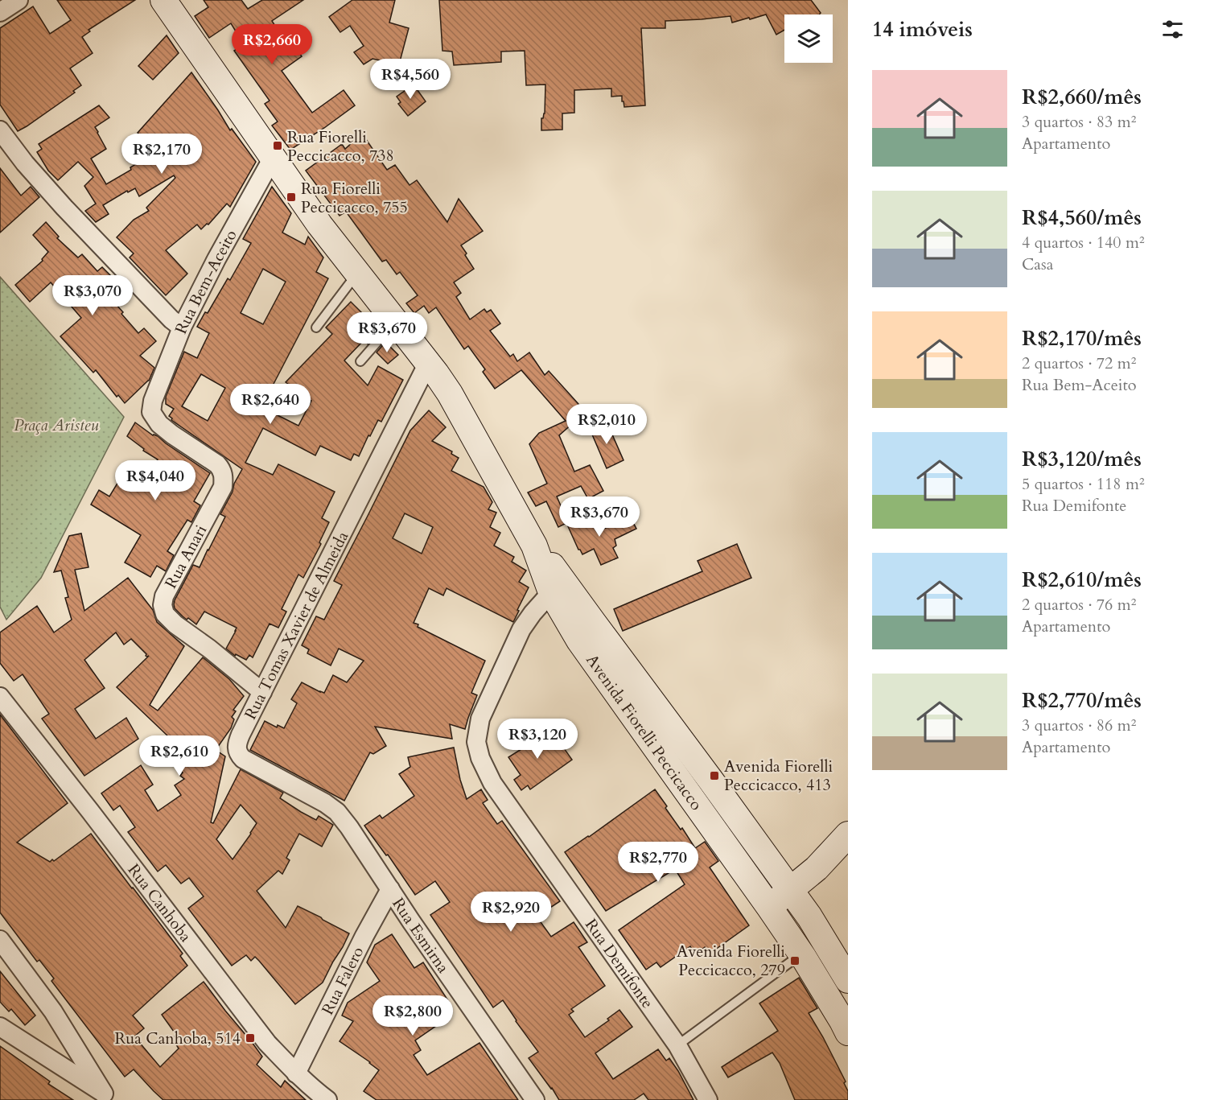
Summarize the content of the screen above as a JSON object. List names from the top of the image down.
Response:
{
  "streets": {
    "main road": ["Avenida Fiorelli Peccicacco"],
    "street": [
      "Rua Bem-Aceito",
      "Rua Anari",
      "Rua Tomas Xavier de Almeida",
      "Rua Canhoba",
      "Rua Esmirna",
      "Rua Demifonte",
      "Rua Falero"
    ]
  },
  "crossings": [
    ["Rua Bem-Aceito", "Rua Anari"],
    ["Rua Bem-Aceito", "Avenida Fiorelli Peccicacco"],
    ["Rua Anari", "Rua Tomas Xavier de Almeida"],
    ["Rua Tomas Xavier de Almeida", "Avenida Fiorelli Peccicacco"],
    ["Rua Tomas Xavier de Almeida", "Rua Esmirna"],
    ["Rua Tomas Xavier de Almeida", "Rua Falero"],
    ["Avenida Fiorelli Peccicacco", "Rua Demifonte"],
    ["Rua Canhoba", "Rua Falero"],
    ["Rua Esmirna", "Rua Falero"]
  ],
  "parks": ["Praça Aristeu"],
  "places": {
    "transit": [
      "Rua Fiorelli Peccicacco, 738",
      "Rua Fiorelli Peccicacco, 755",
      "Avenida Fiorelli Peccicacco, 413",
      "Avenida Fiorelli Peccicacco, 279",
      "Rua Canhoba, 514"
    ]
  },
  "page": {
    "heading": "14 imóveis",
    "price": [
      "R$2,660",
      "R$4,560",
      "R$2,170",
      "R$3,070",
      "R$3,670",
      "R$2,640",
      "R$2,010",
      "R$4,040",
      "R$3,670",
      "R$3,120",
      "R$2,610",
      "R$2,770",
      "R$2,920",
      "R$2,800"
    ],
    "list": [
      {
        "name": "R$2,660/mês",
        "note": "3 quartos · 83 m² · Apartamento"
      },
      {
        "name": "R$4,560/mês",
        "note": "4 quartos · 140 m² · Casa"
      },
      {
        "name": "R$2,170/mês",
        "note": "2 quartos · 72 m² · Rua Bem-Aceito"
      },
      {
        "name": "R$3,120/mês",
        "note": "5 quartos · 118 m² · Rua Demifonte"
      },
      {
        "name": "R$2,610/mês",
        "note": "2 quartos · 76 m² · Apartamento"
      },
      {
        "name": "R$2,770/mês",
        "note": "3 quartos · 86 m² · Apartamento"
      }
    ]
  }
}
